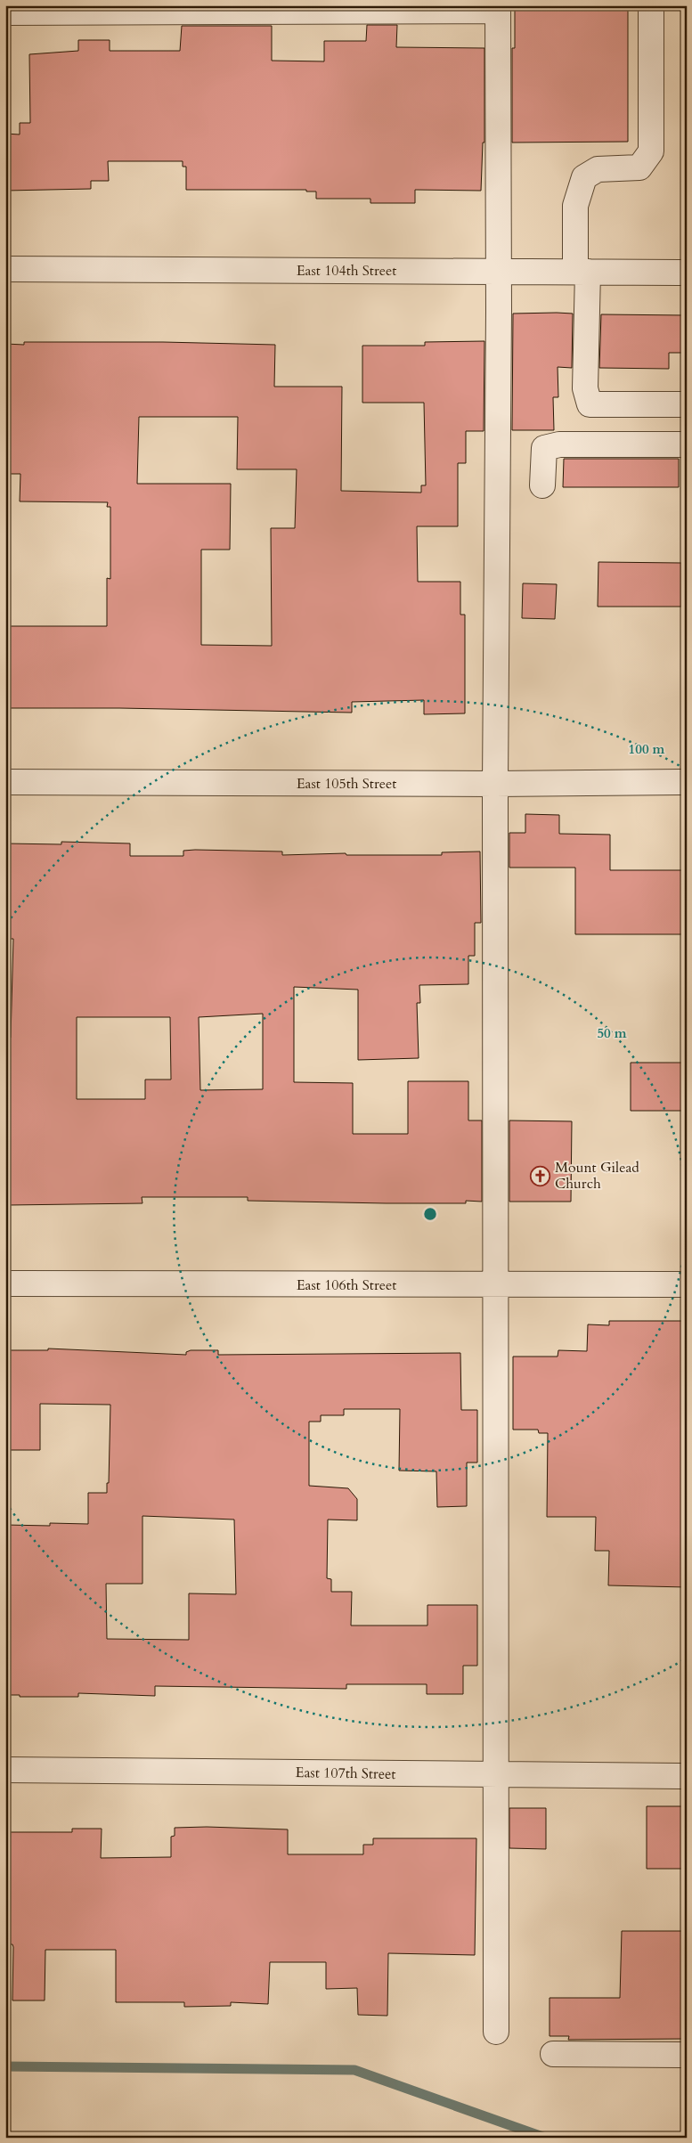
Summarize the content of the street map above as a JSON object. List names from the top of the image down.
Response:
{
  "streets": {
    "street": [
      "East 104th Street",
      "East 105th Street",
      "East 106th Street",
      "East 107th Street"
    ]
  },
  "places": {
    "church": ["Mount Gilead Church"]
  },
  "rings": ["100 m", "50 m"]
}
